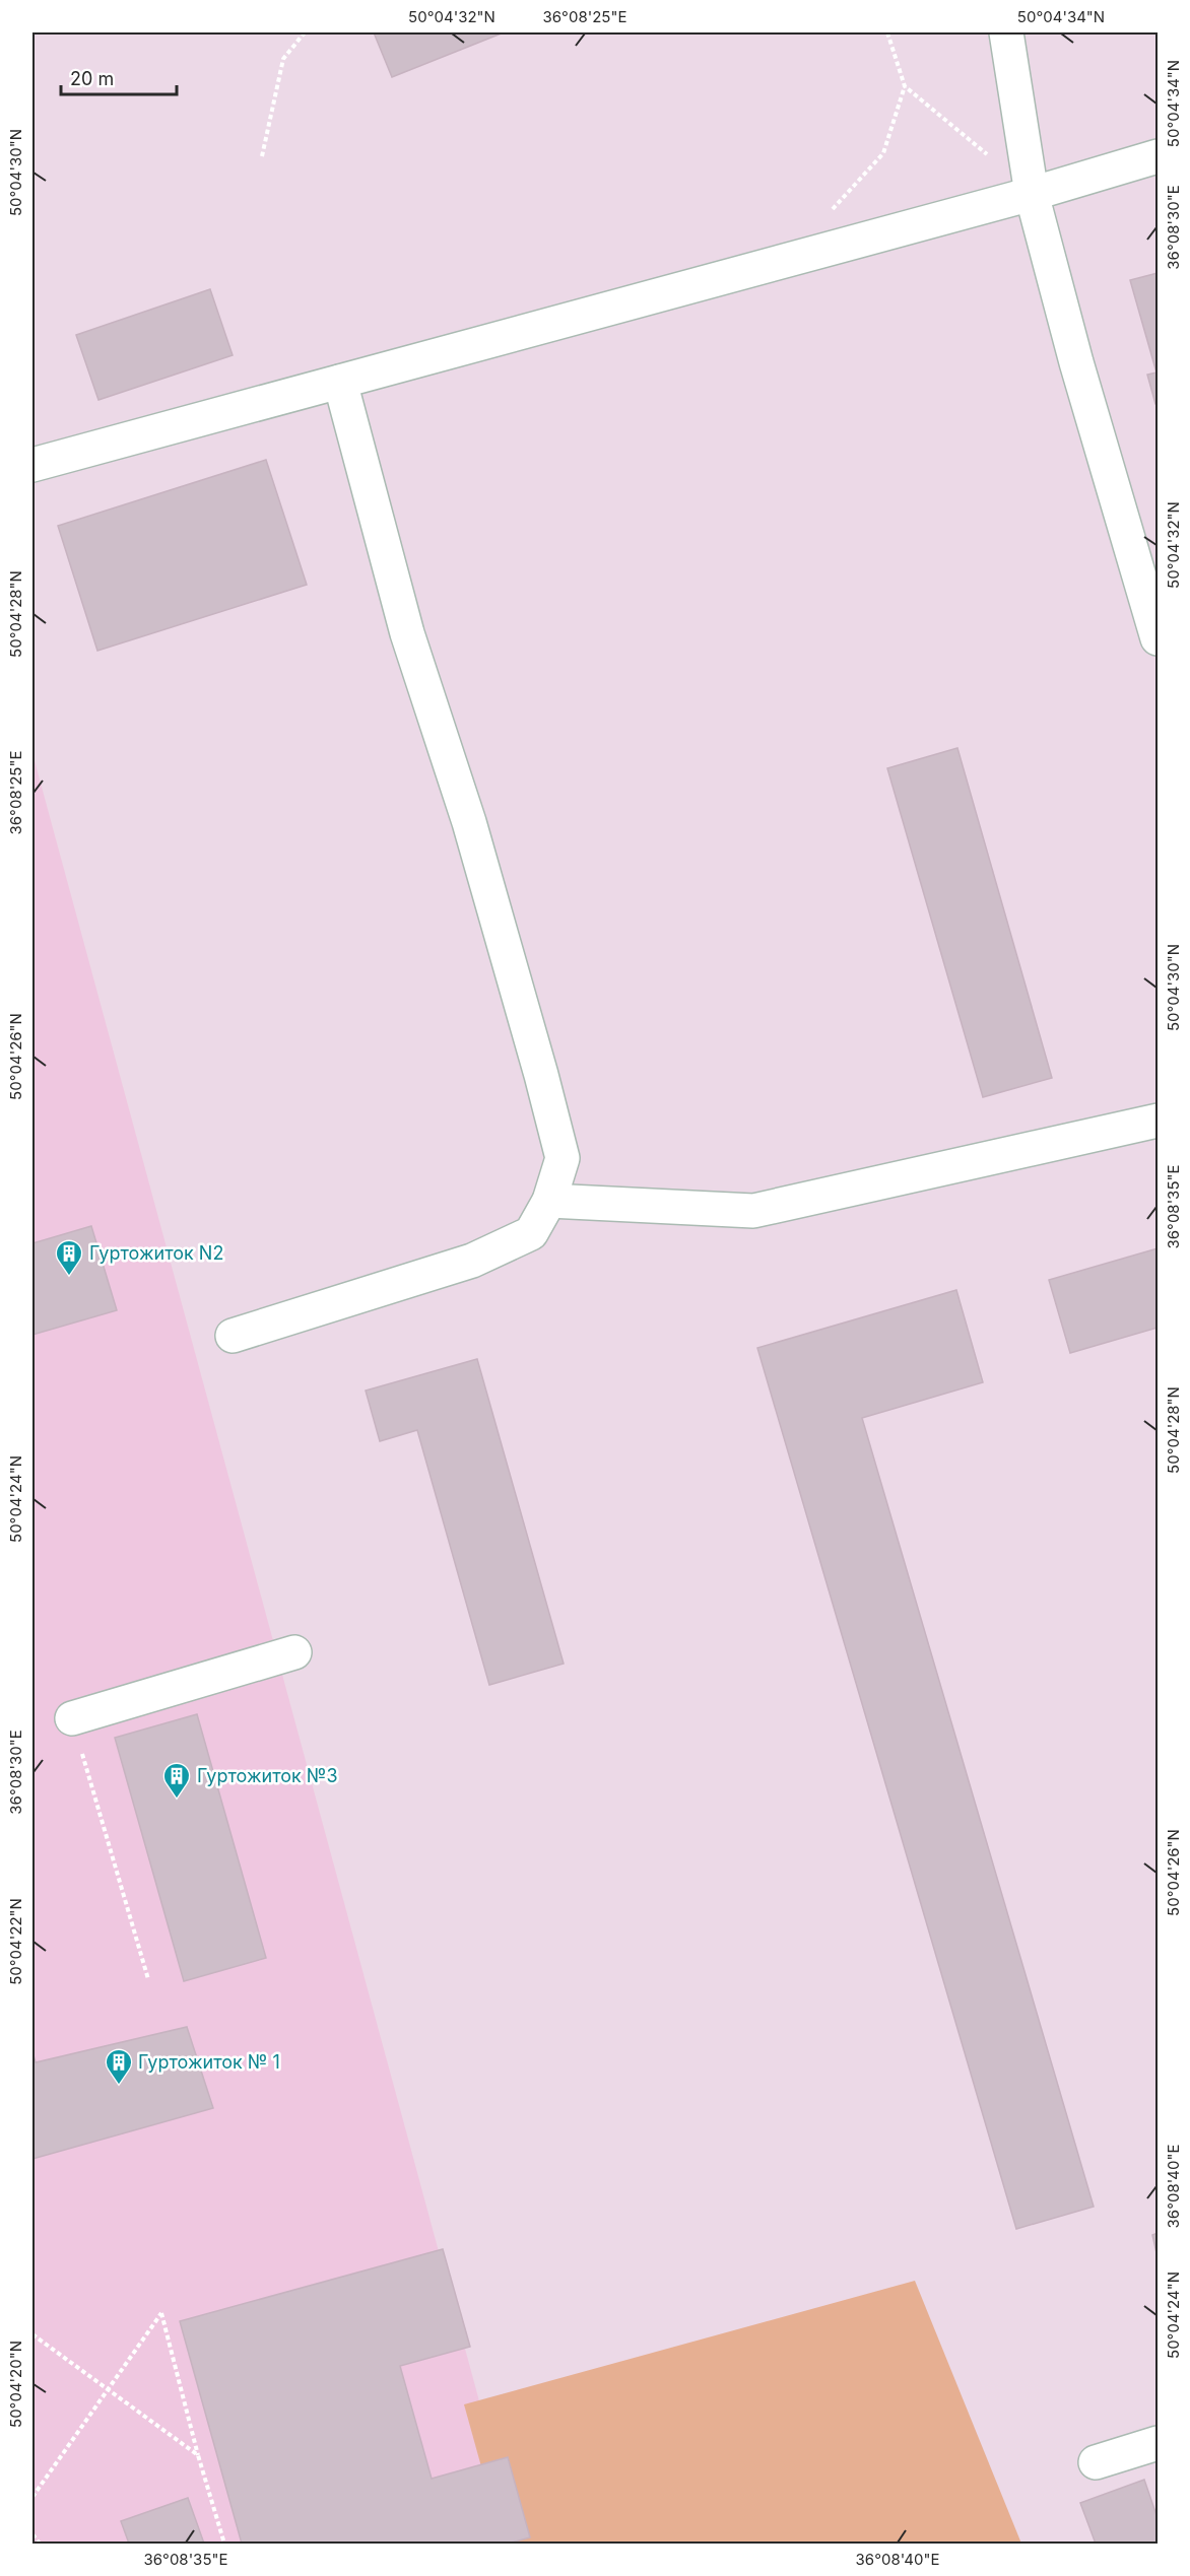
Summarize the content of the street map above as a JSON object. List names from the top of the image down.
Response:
{
  "places": {
    "building": ["Гуртожиток N2", "Гуртожиток №3", "Гуртожиток № 1"]
  },
  "scale_bar": "20 m",
  "coordinates": [
    "50°04'32\"N",
    "36°08'25\"E",
    "50°04'34\"N",
    "50°04'30\"N",
    "36°08'30\"E",
    "50°04'28\"N",
    "50°04'26\"N",
    "36°08'35\"E",
    "50°04'24\"N",
    "50°04'22\"N",
    "36°08'40\"E",
    "50°04'20\"N"
  ]
}
